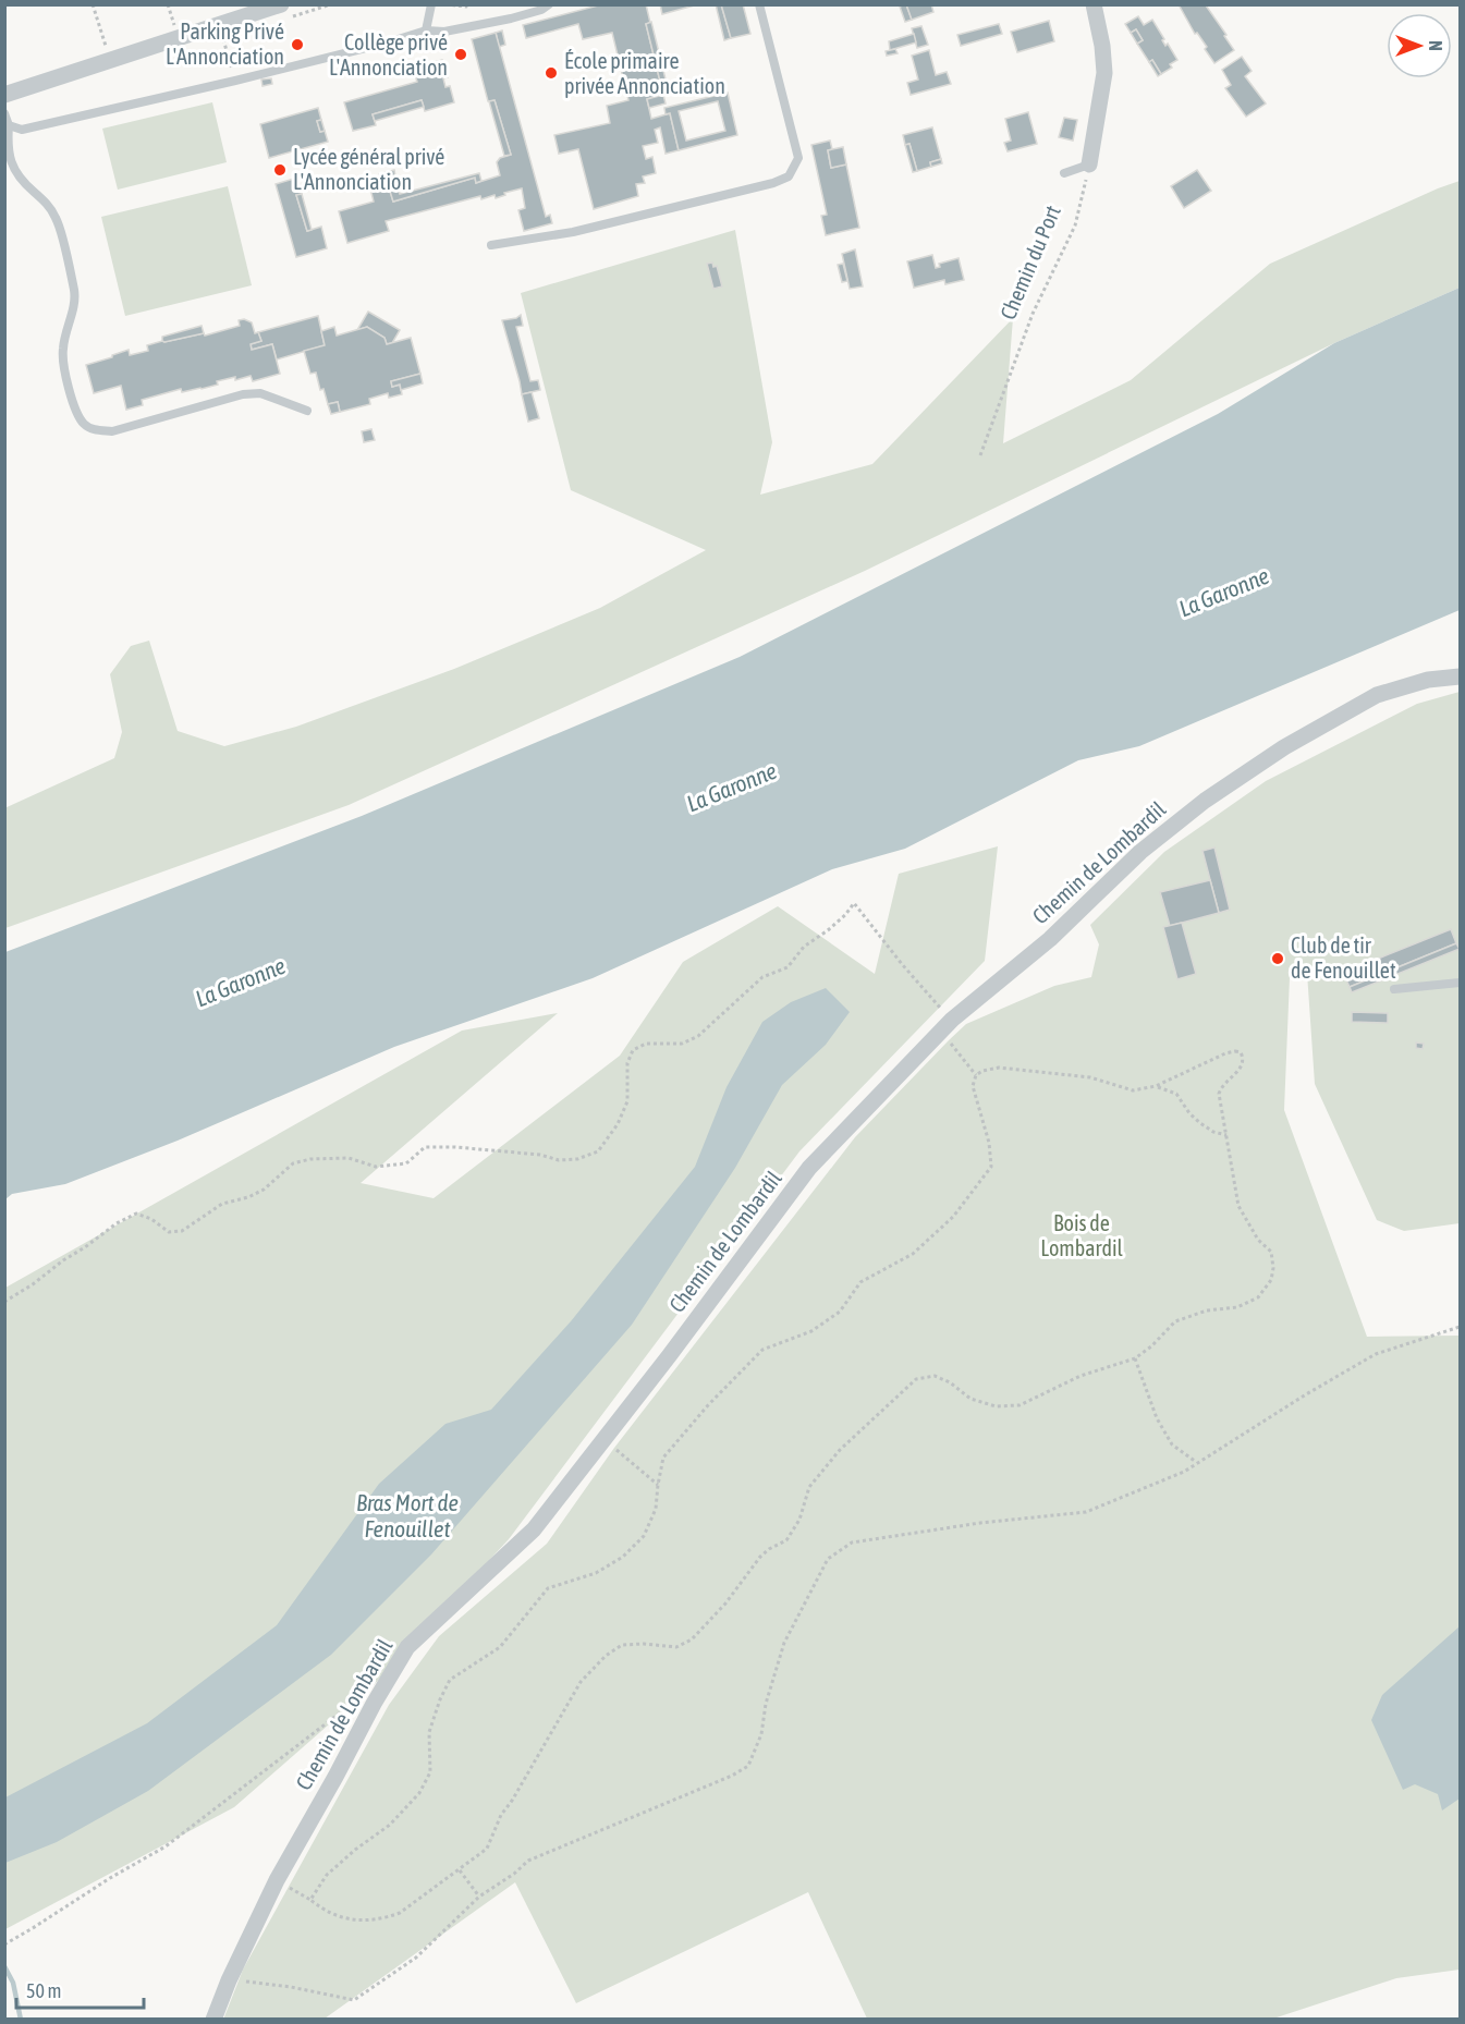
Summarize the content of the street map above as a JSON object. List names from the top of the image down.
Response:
{
  "streets": {
    "street": ["Chemin de Lombardil"],
    "path": ["Chemin du Port"]
  },
  "water": ["La Garonne", "Bras Mort de Fenouillet"],
  "parks": ["Bois de Lombardil"],
  "places": [
    "Parking Privé L'Annonciation",
    "Collège privé L'Annonciation",
    "École primaire privée Annonciation",
    "Lycée général privé L'Annonciation",
    "Club de tir de Fenouillet"
  ],
  "scale_bar": "50 m",
  "north": "right"
}
